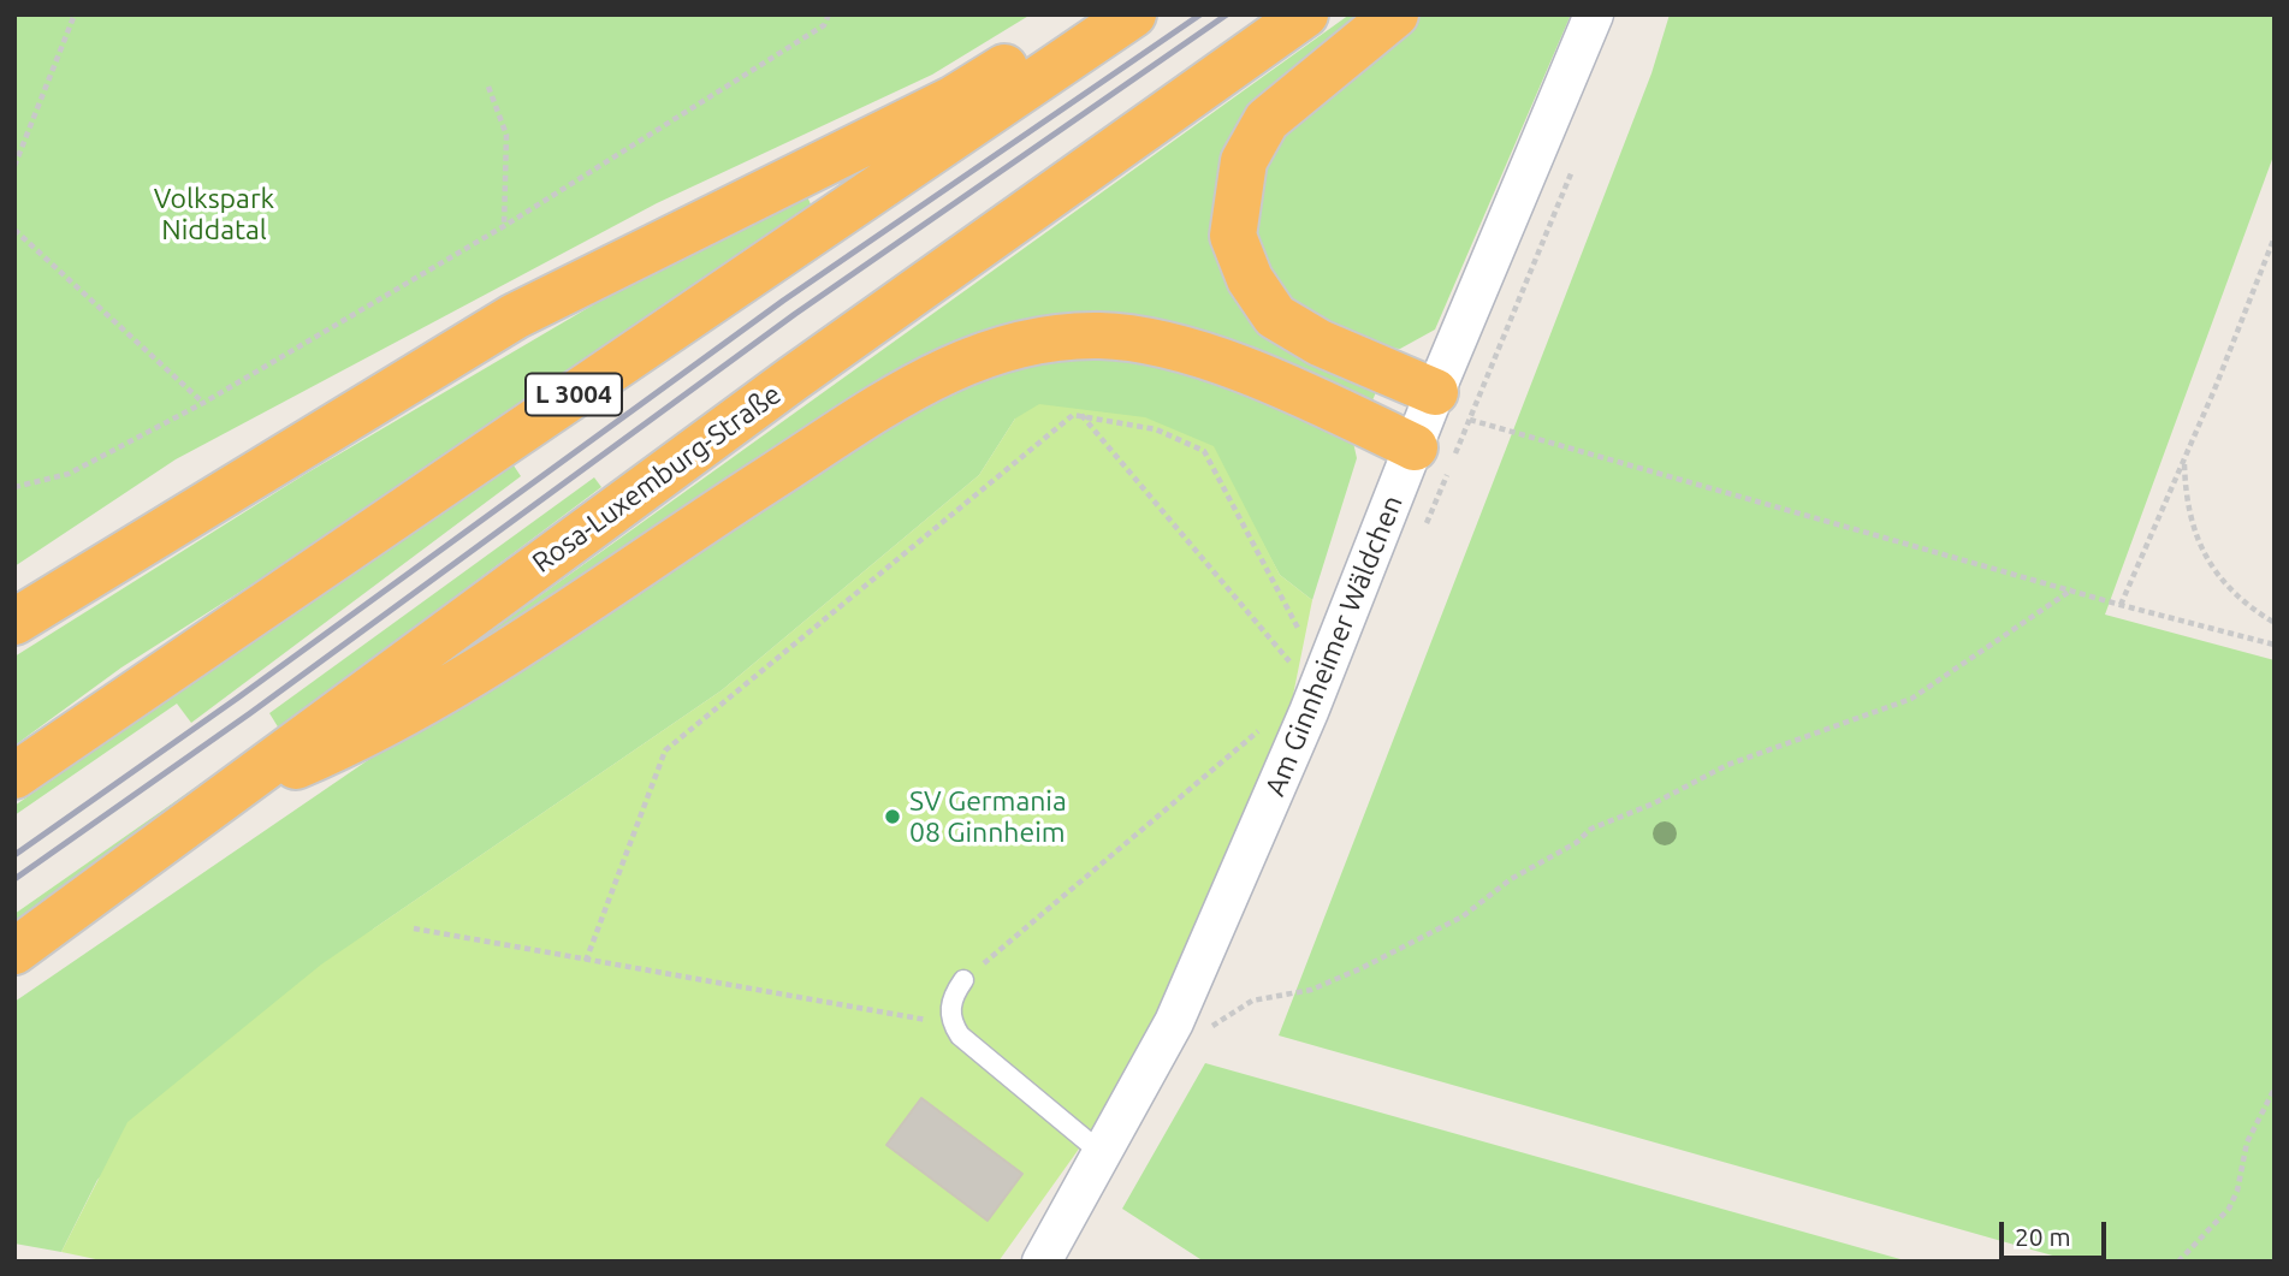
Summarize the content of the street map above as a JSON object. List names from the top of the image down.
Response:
{
  "streets": {
    "highway": ["L 3004", "Rosa-Luxemburg-Straße"],
    "street": ["Am Ginnheimer Wäldchen"]
  },
  "parks": ["Volkspark Niddatal"],
  "places": ["SV Germania 08 Ginnheim"],
  "scale_bar": "20 m"
}
